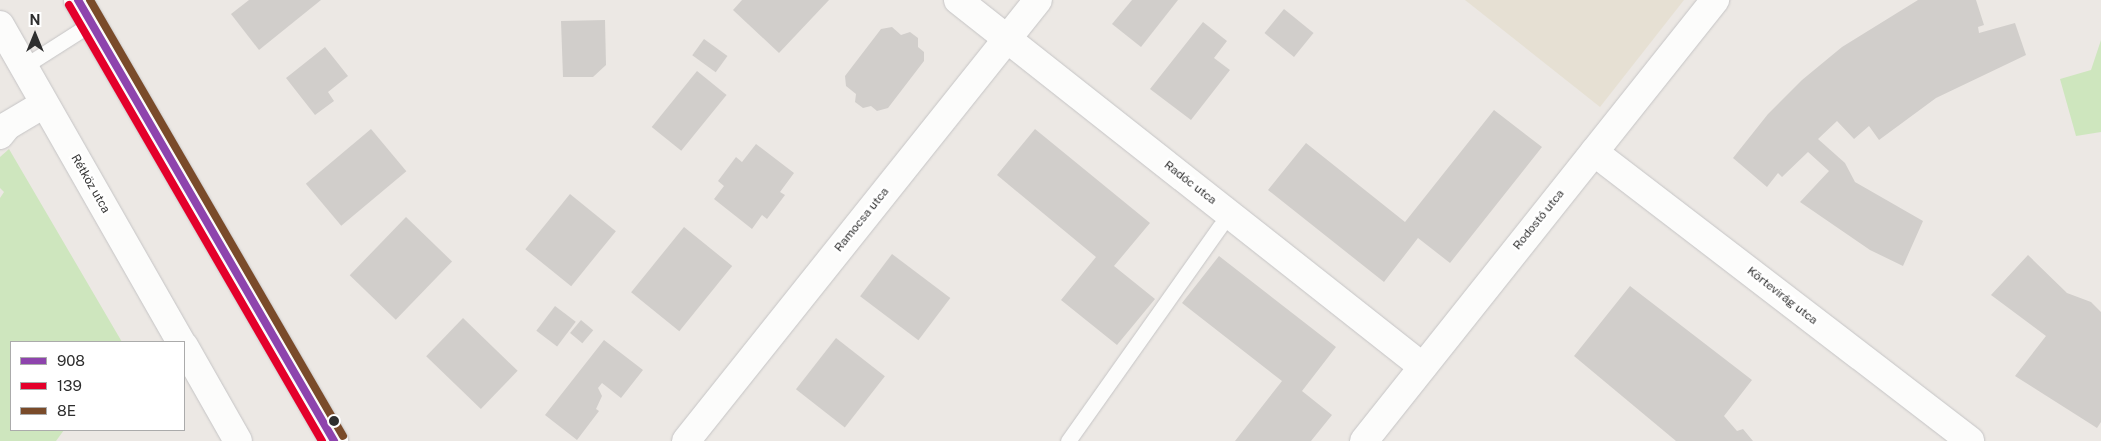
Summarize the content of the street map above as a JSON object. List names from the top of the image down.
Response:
{
  "streets": {
    "street": [
      "Radóc utca",
      "Rétköz utca",
      "Ramocsa utca",
      "Rodostó utca",
      "Körtevirág utca"
    ]
  },
  "crossings": [
    ["Radóc utca", "Ramocsa utca"],
    ["Radóc utca", "Rodostó utca"],
    ["Rodostó utca", "Körtevirág utca"]
  ],
  "lines": ["transit line 908", "transit line 8E", "transit line 139"],
  "legend": ["908", "139", "8E"],
  "north": "top"
}
